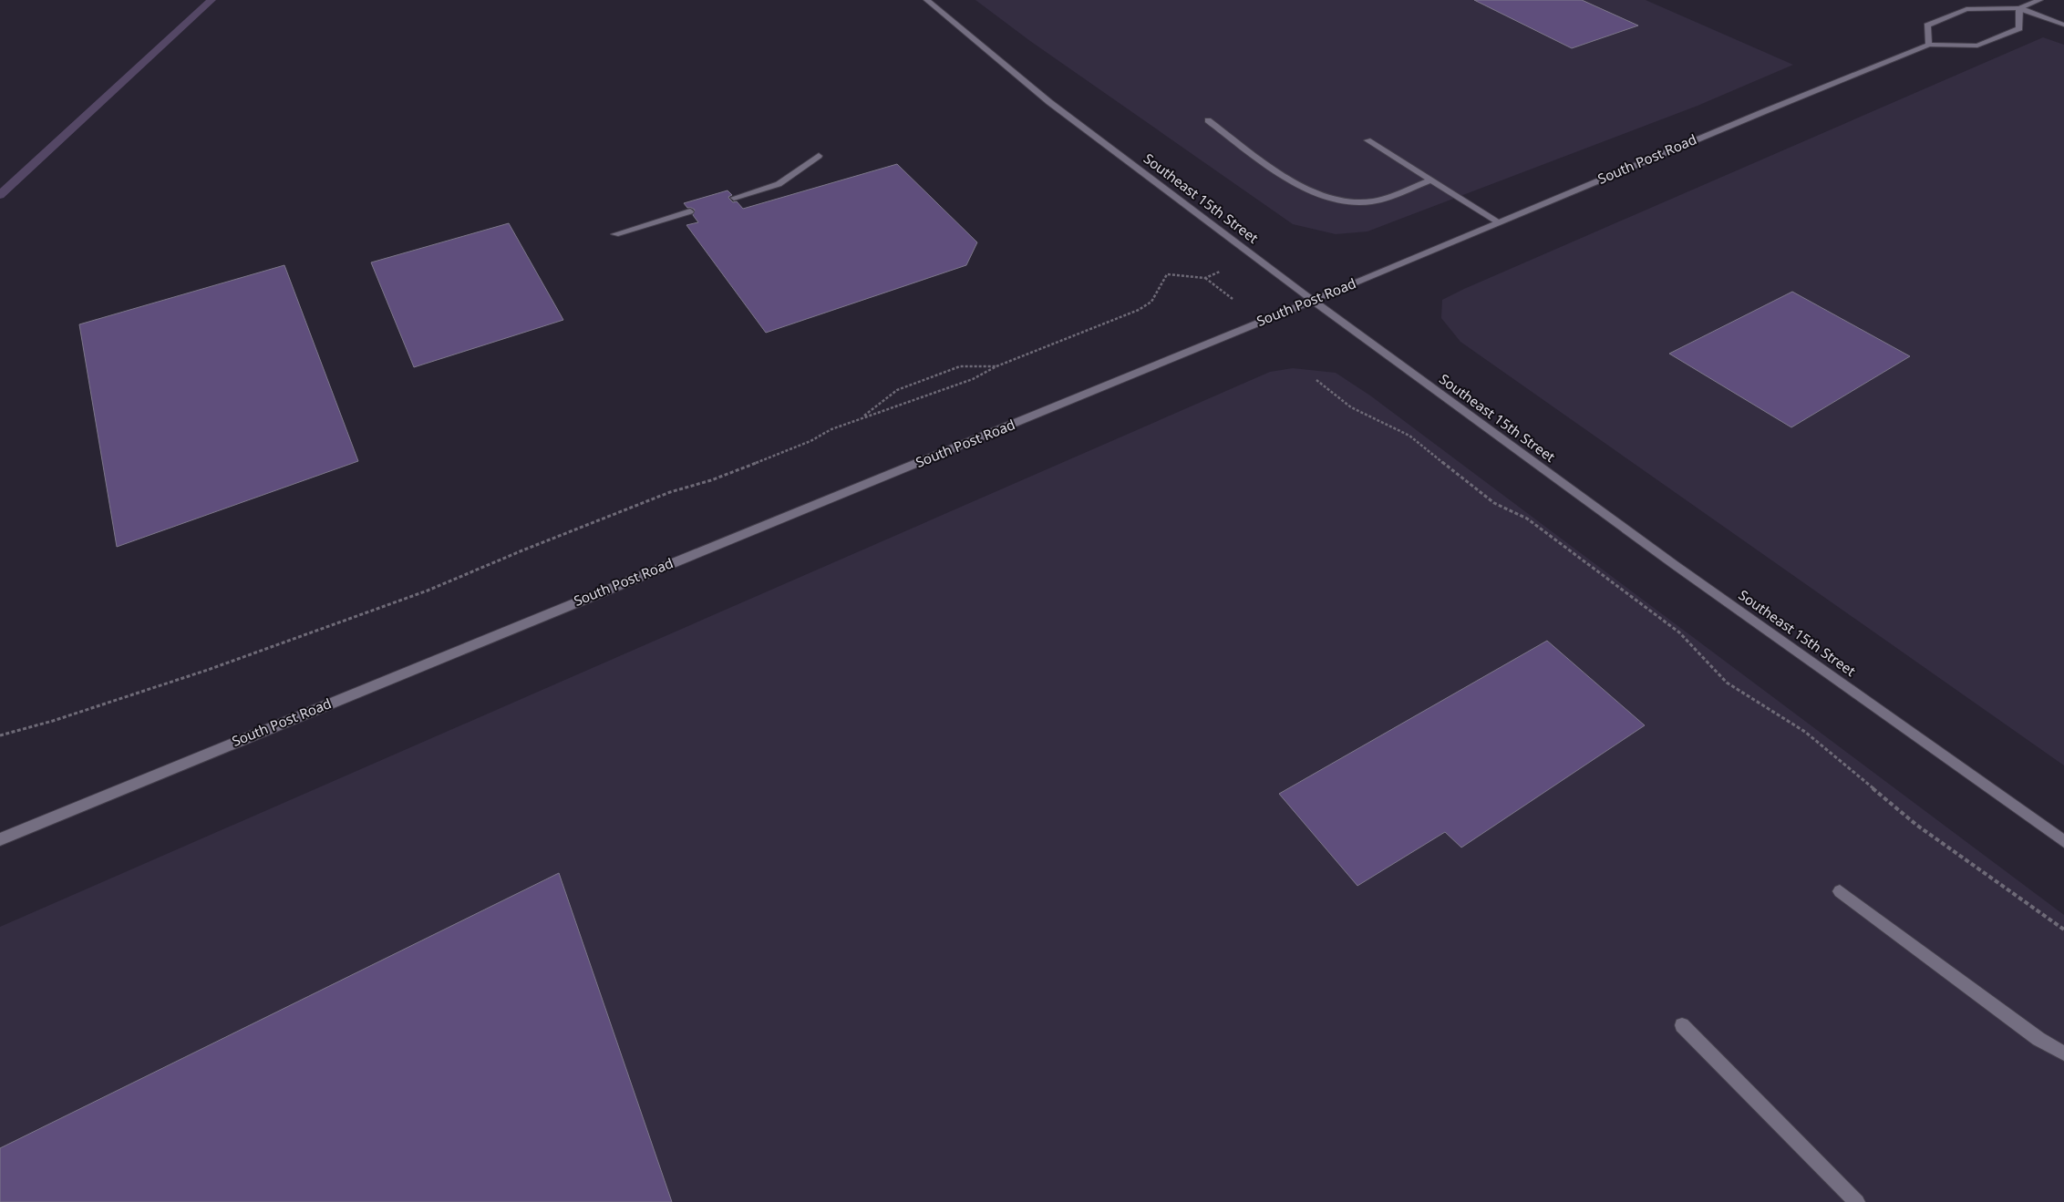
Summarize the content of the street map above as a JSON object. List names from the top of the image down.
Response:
{
  "streets": {
    "main road": ["South Post Road", "Southeast 15th Street"]
  },
  "crossings": [
    ["South Post Road", "Southeast 15th Street"]
  ]
}
